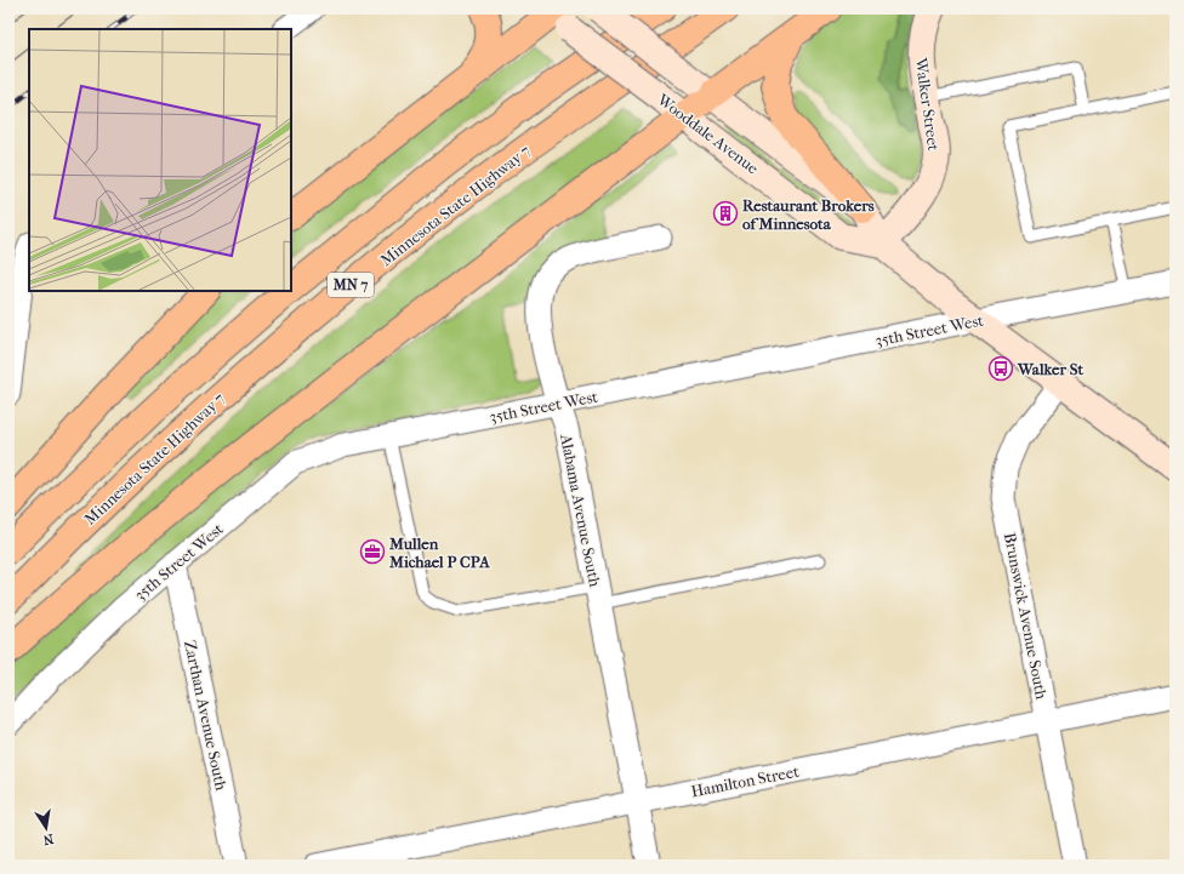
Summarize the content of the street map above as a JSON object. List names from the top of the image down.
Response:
{
  "streets": {
    "highway": ["Minnesota State Highway 7", "MN 7"],
    "street": [
      "Walker Street",
      "Wooddale Avenue",
      "35th Street West",
      "Alabama Avenue South",
      "Brunswick Avenue South",
      "Zarthan Avenue South",
      "Hamilton Street"
    ]
  },
  "crossings": [
    ["Walker Street", "Wooddale Avenue"],
    ["Wooddale Avenue", "35th Street West"],
    ["Wooddale Avenue", "Brunswick Avenue South"],
    ["35th Street West", "Alabama Avenue South"],
    ["35th Street West", "Zarthan Avenue South"],
    ["Alabama Avenue South", "Hamilton Street"],
    ["Brunswick Avenue South", "Hamilton Street"]
  ],
  "places": {
    "building": ["Restaurant Brokers of Minnesota"],
    "bus stop": ["Walker St"],
    "office": ["Mullen Michael P CPA"]
  },
  "north": "bottom"
}
